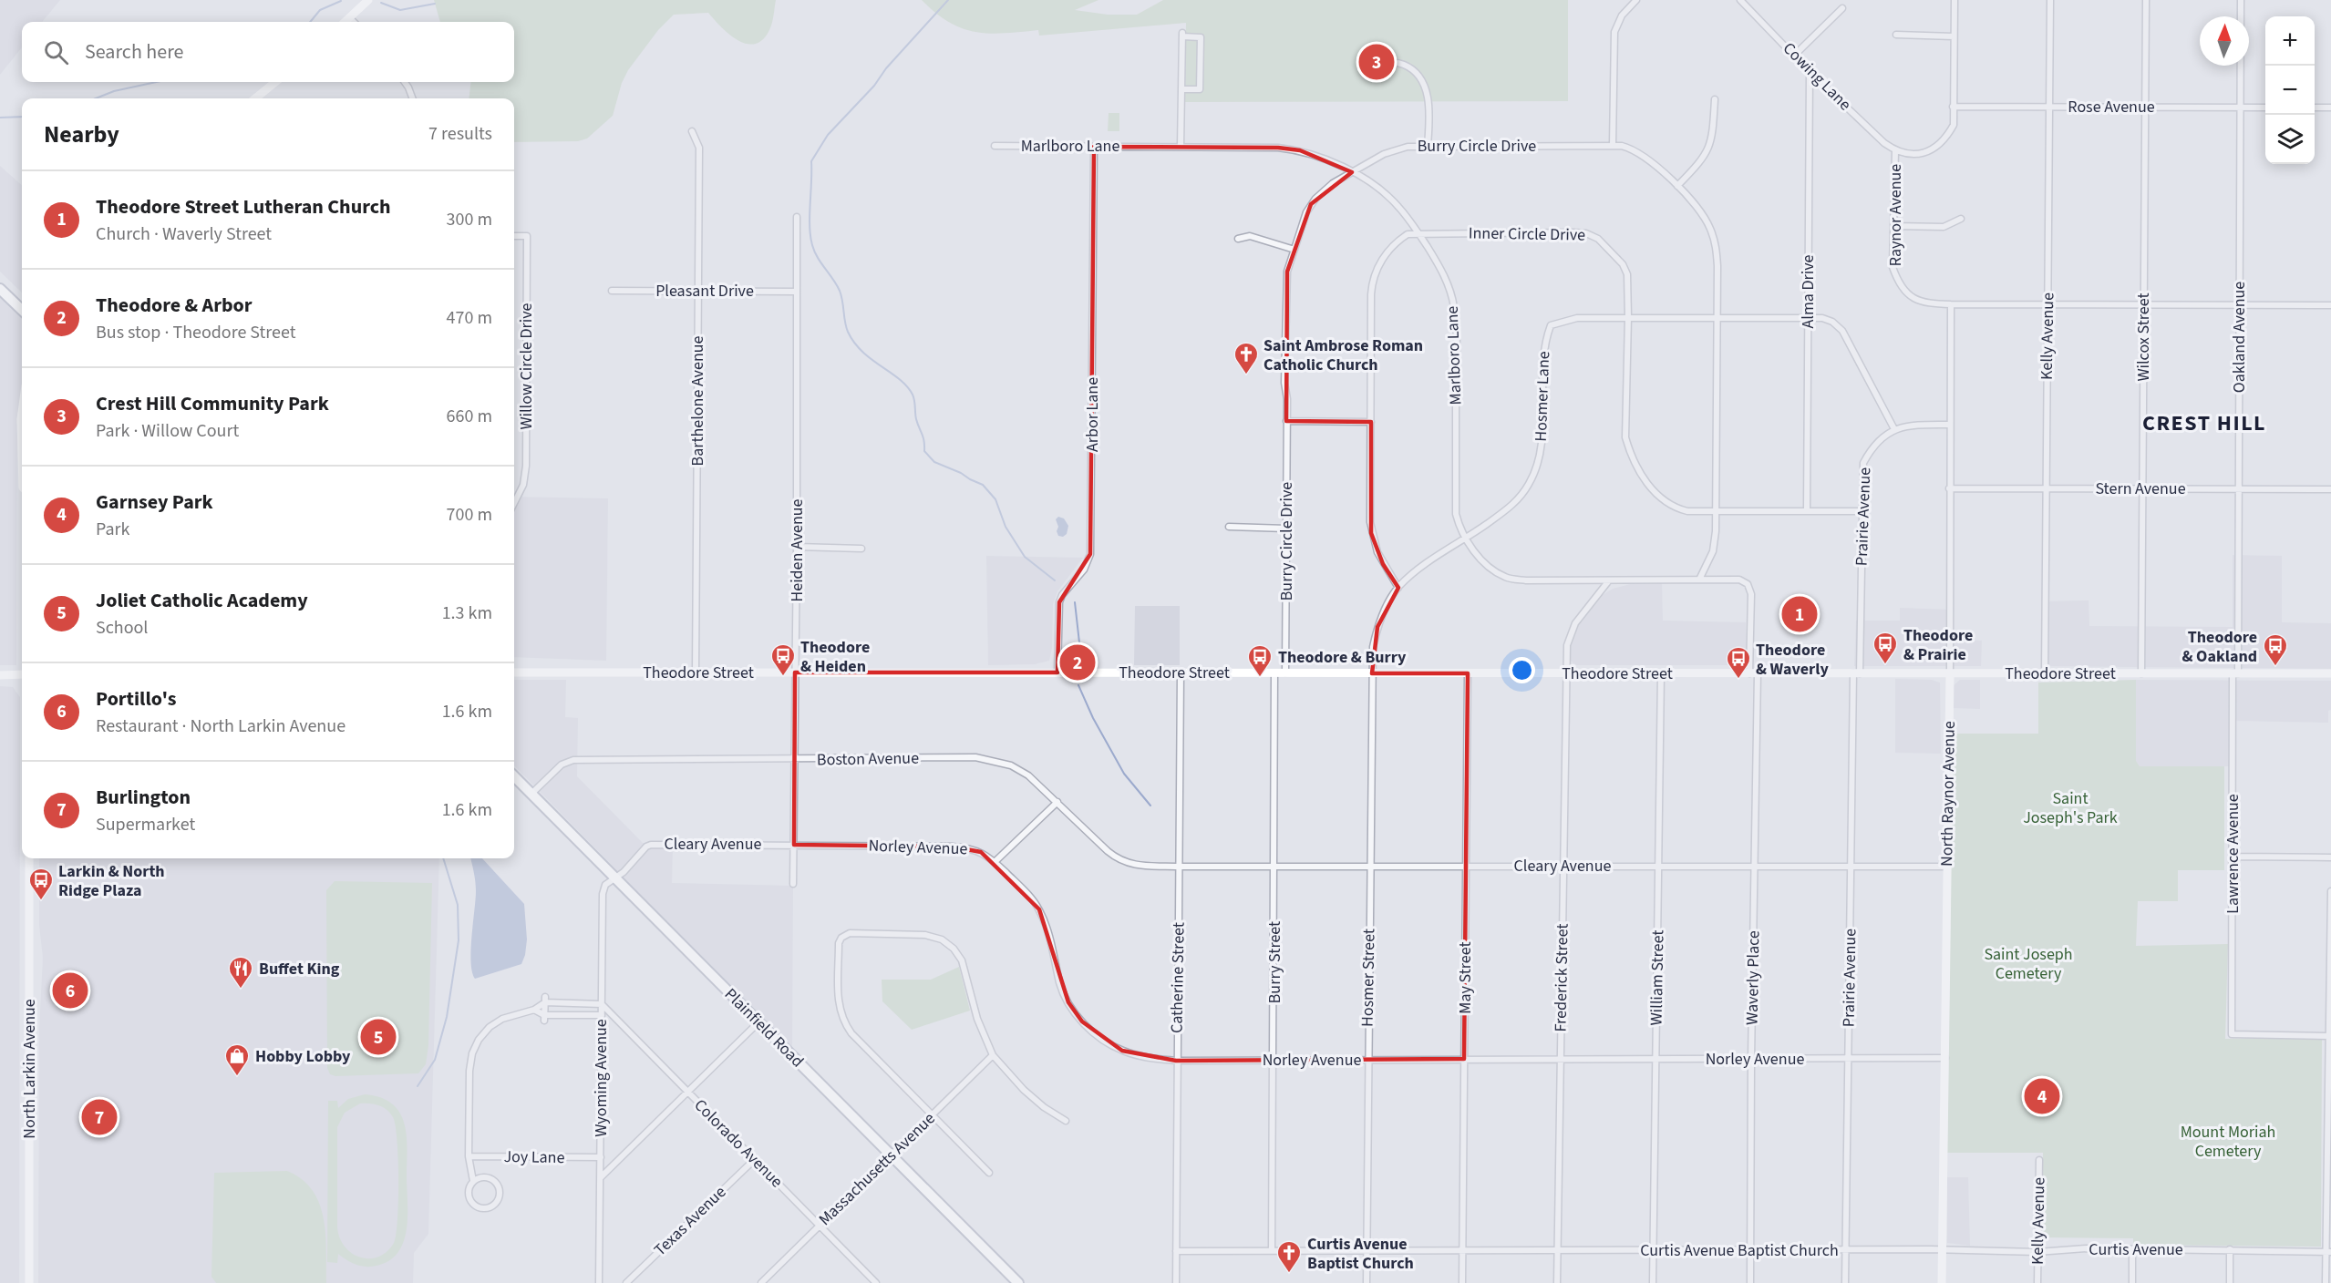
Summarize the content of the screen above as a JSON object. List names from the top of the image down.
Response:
{
  "streets": {
    "main road": [
      "Theodore Street",
      "North Raynor Avenue",
      "Plainfield Road",
      "North Larkin Avenue"
    ],
    "street": [
      "Cowing Lane",
      "Rose Avenue",
      "Marlboro Lane",
      "Burry Circle Drive",
      "Raynor Avenue",
      "Inner Circle Drive",
      "Pleasant Drive",
      "Alma Drive",
      "Kelly Avenue",
      "Wilcox Street",
      "Oakland Avenue",
      "Willow Circle Drive",
      "Hosmer Lane",
      "Barthelone Avenue",
      "Arbor Lane",
      "Stern Avenue",
      "Prairie Avenue",
      "Heiden Avenue",
      "Boston Avenue",
      "Cleary Avenue",
      "Norley Avenue",
      "Lawrence Avenue",
      "Burry Street",
      "Catherine Street",
      "Hosmer Street",
      "May Street",
      "Frederick Street",
      "William Street",
      "Waverly Place",
      "Wyoming Avenue",
      "Colorado Avenue",
      "Joy Lane",
      "Massachusetts Avenue",
      "Texas Avenue",
      "Curtis Avenue",
      "Curtis Avenue Baptist Church"
    ]
  },
  "crossings": [
    ["Cowing Lane", "Raynor Avenue"],
    ["Cowing Lane", "Alma Drive"],
    ["Rose Avenue", "Kelly Avenue"],
    ["Rose Avenue", "Wilcox Street"],
    ["Rose Avenue", "Oakland Avenue"],
    ["Marlboro Lane", "Burry Circle Drive"],
    ["Marlboro Lane", "Inner Circle Drive"],
    ["Marlboro Lane", "Hosmer Lane"],
    ["Marlboro Lane", "Arbor Lane"],
    ["Marlboro Lane", "Frederick Street"],
    ["Marlboro Lane", "Waverly Place"],
    ["Burry Circle Drive", "Inner Circle Drive"],
    ["Burry Circle Drive", "Hosmer Lane"],
    ["Burry Circle Drive", "Theodore Street"],
    ["Raynor Avenue", "Kelly Avenue"],
    ["Raynor Avenue", "Wilcox Street"],
    ["Raynor Avenue", "Oakland Avenue"],
    ["Raynor Avenue", "North Raynor Avenue"],
    ["Inner Circle Drive", "Alma Drive"],
    ["Inner Circle Drive", "Hosmer Lane"],
    ["Inner Circle Drive", "Prairie Avenue"],
    ["Pleasant Drive", "Barthelone Avenue"],
    ["Pleasant Drive", "Heiden Avenue"],
    ["Alma Drive", "Hosmer Lane"],
    ["Kelly Avenue", "Stern Avenue"],
    ["Kelly Avenue", "Theodore Street"],
    ["Kelly Avenue", "Curtis Avenue"],
    ["Wilcox Street", "Stern Avenue"],
    ["Wilcox Street", "Theodore Street"],
    ["Oakland Avenue", "Stern Avenue"],
    ["Oakland Avenue", "Theodore Street"],
    ["Oakland Avenue", "Lawrence Avenue"],
    ["Hosmer Lane", "Prairie Avenue"],
    ["Hosmer Lane", "Theodore Street"],
    ["Hosmer Lane", "Hosmer Street"],
    ["Barthelone Avenue", "Theodore Street"],
    ["Arbor Lane", "Theodore Street"],
    ["Stern Avenue", "North Raynor Avenue"],
    ["Prairie Avenue", "Theodore Street"],
    ["Prairie Avenue", "Cleary Avenue"],
    ["Prairie Avenue", "Norley Avenue"],
    ["Prairie Avenue", "Curtis Avenue Baptist Church"],
    ["Heiden Avenue", "Theodore Street"],
    ["Heiden Avenue", "Boston Avenue"],
    ["Heiden Avenue", "Cleary Avenue"],
    ["Heiden Avenue", "Norley Avenue"],
    ["Theodore Street", "North Raynor Avenue"],
    ["Theodore Street", "Lawrence Avenue"],
    ["Theodore Street", "Burry Street"],
    ["Theodore Street", "Catherine Street"],
    ["Theodore Street", "Hosmer Street"],
    ["Theodore Street", "May Street"],
    ["Theodore Street", "Frederick Street"],
    ["Theodore Street", "William Street"],
    ["Theodore Street", "Waverly Place"],
    ["Boston Avenue", "Cleary Avenue"],
    ["Boston Avenue", "Catherine Street"],
    ["Boston Avenue", "Plainfield Road"],
    ["North Raynor Avenue", "Cleary Avenue"],
    ["North Raynor Avenue", "Norley Avenue"],
    ["North Raynor Avenue", "Curtis Avenue"],
    ["North Raynor Avenue", "Curtis Avenue Baptist Church"],
    ["Cleary Avenue", "Norley Avenue"],
    ["Cleary Avenue", "Burry Street"],
    ["Cleary Avenue", "Catherine Street"],
    ["Cleary Avenue", "Hosmer Street"],
    ["Cleary Avenue", "May Street"],
    ["Cleary Avenue", "Frederick Street"],
    ["Cleary Avenue", "William Street"],
    ["Cleary Avenue", "Waverly Place"],
    ["Cleary Avenue", "Plainfield Road"],
    ["Cleary Avenue", "Wyoming Avenue"],
    ["Norley Avenue", "Burry Street"],
    ["Norley Avenue", "Catherine Street"],
    ["Norley Avenue", "Hosmer Street"],
    ["Norley Avenue", "May Street"],
    ["Norley Avenue", "Frederick Street"],
    ["Norley Avenue", "William Street"],
    ["Norley Avenue", "Waverly Place"],
    ["Burry Street", "Curtis Avenue Baptist Church"],
    ["Catherine Street", "Curtis Avenue Baptist Church"],
    ["Hosmer Street", "Curtis Avenue Baptist Church"],
    ["May Street", "Curtis Avenue Baptist Church"],
    ["Frederick Street", "Curtis Avenue Baptist Church"],
    ["William Street", "Curtis Avenue Baptist Church"],
    ["Waverly Place", "Curtis Avenue Baptist Church"],
    ["Plainfield Road", "Wyoming Avenue"],
    ["Plainfield Road", "Massachusetts Avenue"],
    ["Wyoming Avenue", "Colorado Avenue"],
    ["Wyoming Avenue", "Joy Lane"],
    ["Colorado Avenue", "Massachusetts Avenue"],
    ["Colorado Avenue", "Texas Avenue"],
    ["Curtis Avenue", "Curtis Avenue Baptist Church"]
  ],
  "districts": ["CREST HILL"],
  "parks": ["Saint Joseph's Park", "Saint Joseph Cemetery", "Mount Moriah Cemetery"],
  "places": {
    "church": ["Saint Ambrose Roman Catholic Church", "Curtis Avenue Baptist Church"],
    "bus stop": [
      "Theodore & Prairie",
      "Theodore & Oakland",
      "Theodore & Heiden",
      "Theodore & Burry",
      "Theodore & Waverly",
      "Larkin & North Ridge Plaza"
    ],
    "restaurant": ["Buffet King"],
    "shop": ["Hobby Lobby"]
  },
  "north": "top",
  "page": {
    "map_buttons": ["+", "−"],
    "search": "Search here",
    "pins": [
      "3",
      "1",
      "2",
      "6",
      "5",
      "4",
      "7"
    ],
    "heading": ["Nearby", "7 results"],
    "list": [
      {
        "mark": "1",
        "name": "Theodore Street Lutheran Church",
        "note": "Church · Waverly Street",
        "value": "300 m"
      },
      {
        "mark": "2",
        "name": "Theodore & Arbor",
        "note": "Bus stop · Theodore Street",
        "value": "470 m"
      },
      {
        "mark": "3",
        "name": "Crest Hill Community Park",
        "note": "Park · Willow Court",
        "value": "660 m"
      },
      {
        "mark": "4",
        "name": "Garnsey Park",
        "note": "Park",
        "value": "700 m"
      },
      {
        "mark": "5",
        "name": "Joliet Catholic Academy",
        "note": "School",
        "value": "1.3 km"
      },
      {
        "mark": "6",
        "name": "Portillo's",
        "note": "Restaurant · North Larkin Avenue",
        "value": "1.6 km"
      },
      {
        "mark": "7",
        "name": "Burlington",
        "note": "Supermarket",
        "value": "1.6 km"
      }
    ]
  }
}
